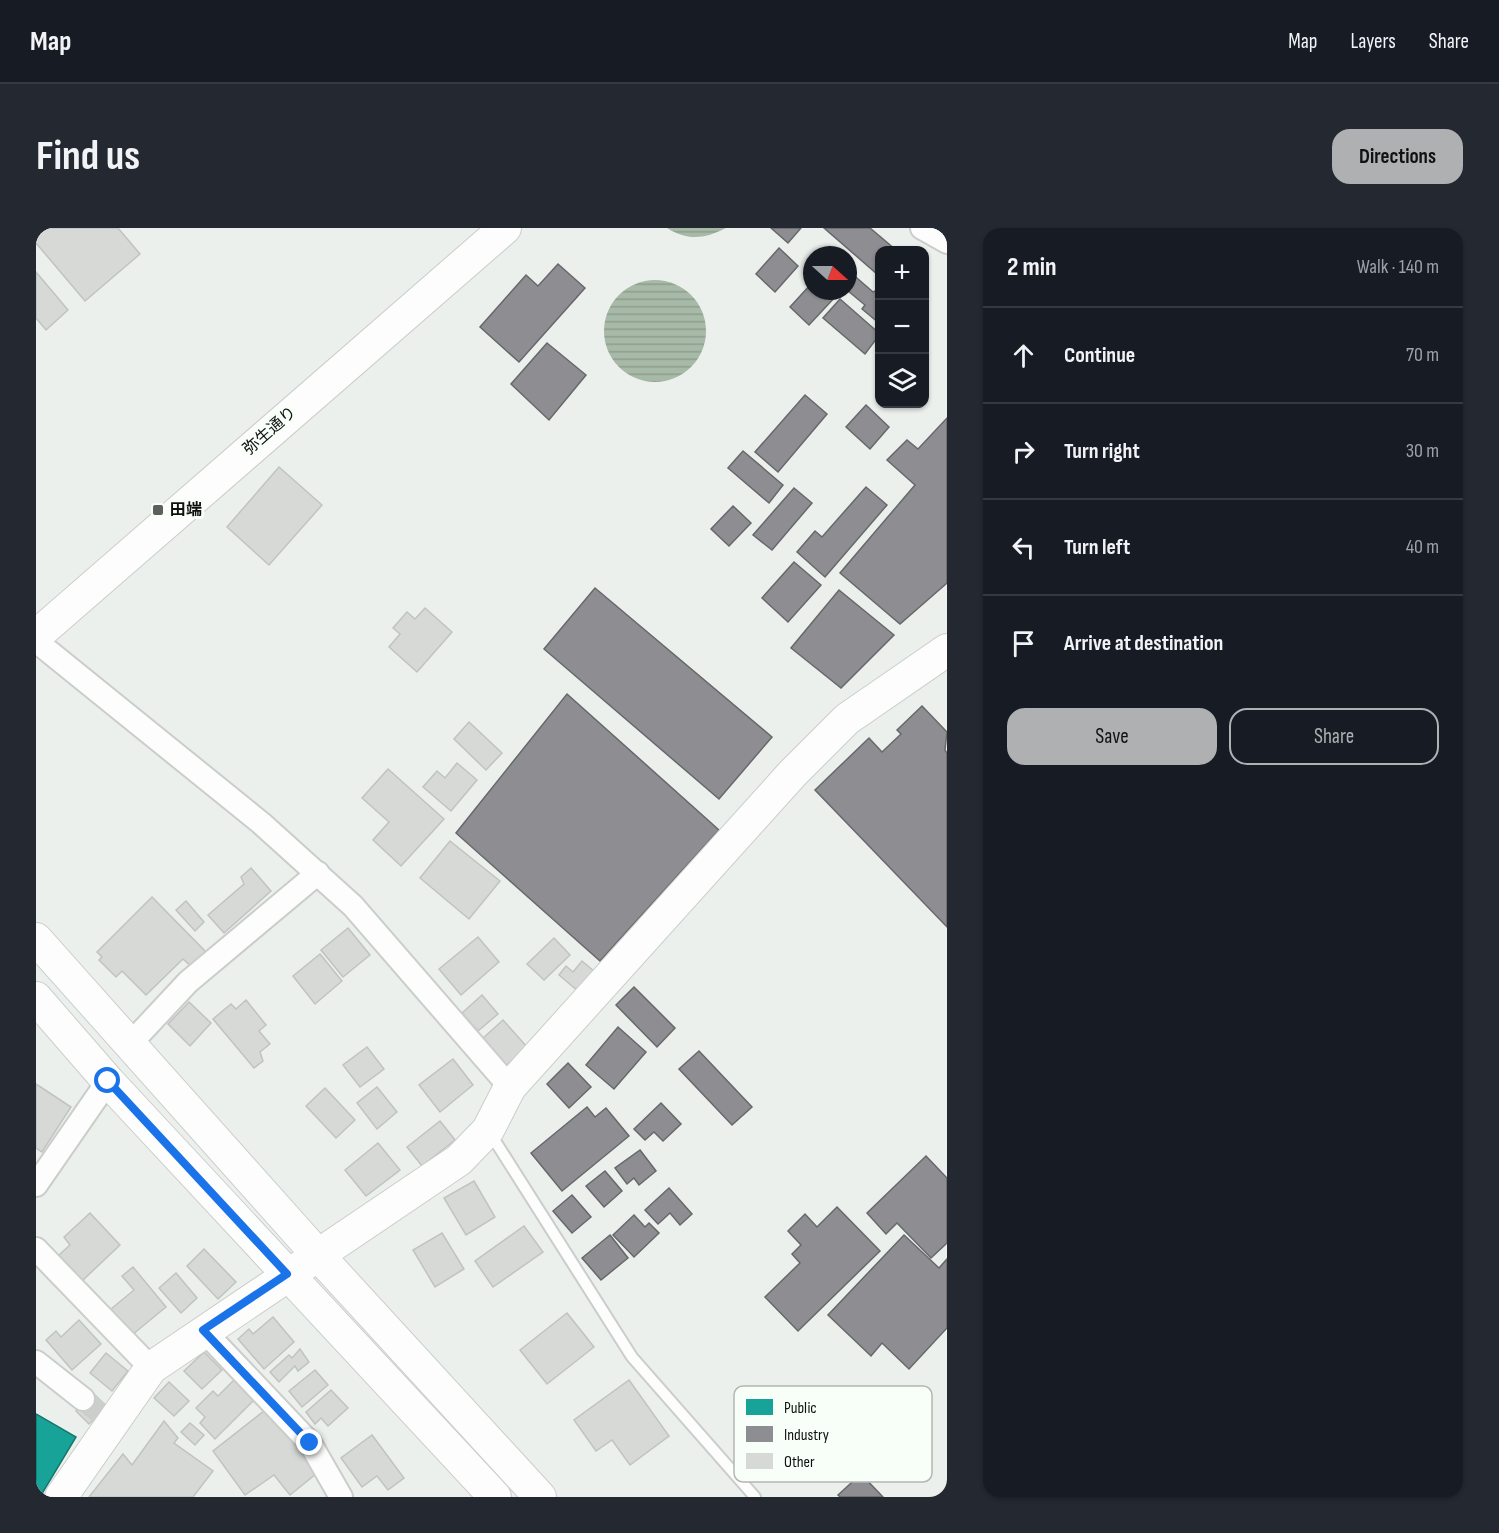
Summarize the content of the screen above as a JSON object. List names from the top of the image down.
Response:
{
  "streets": {
    "street": ["弥生通り"]
  },
  "places": {
    "transit": ["田端"]
  },
  "legend": ["Public", "Industry", "Other"],
  "north": "right",
  "page": {
    "header": "Map",
    "nav": ["Map", "Layers", "Share"],
    "buttons": [
      "Directions",
      ["Save", "Share"]
    ],
    "title": "Find us",
    "heading": ["2 min", "Walk · 140 m"],
    "map_buttons": ["+", "−"],
    "list": [
      ["Continue", "70 m"],
      ["Turn right", "30 m"],
      ["Turn left", "40 m"],
      "Arrive at destination"
    ]
  }
}
